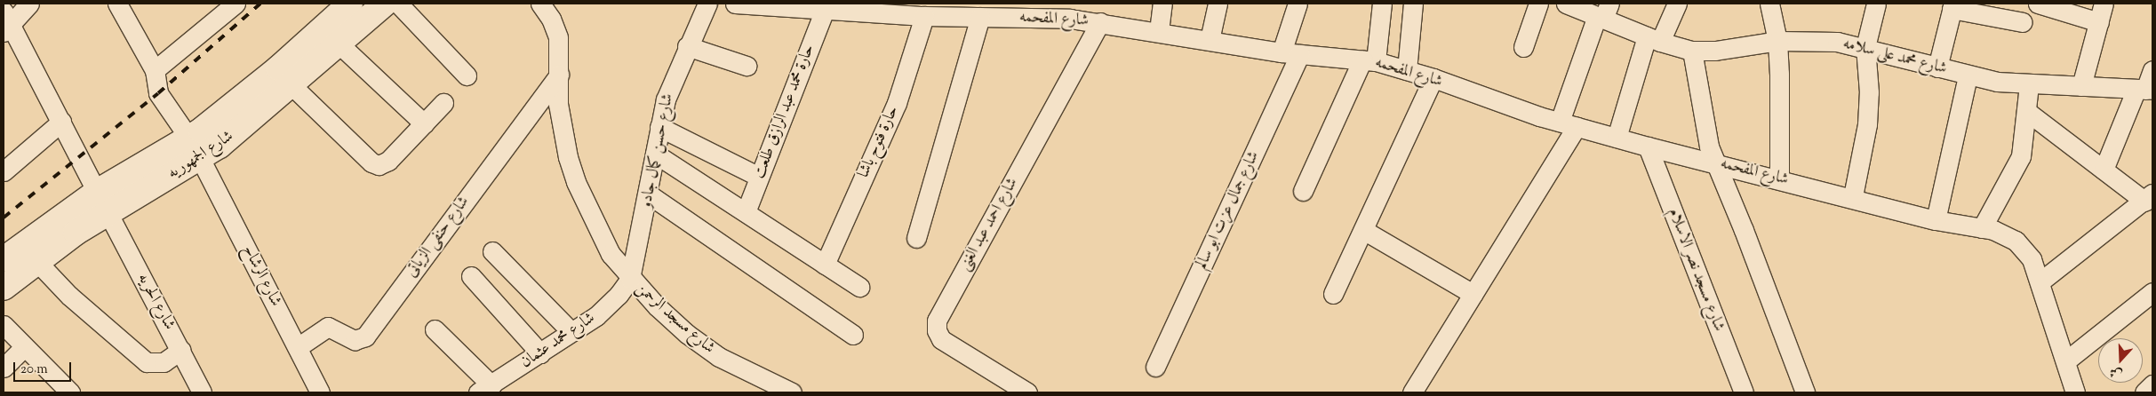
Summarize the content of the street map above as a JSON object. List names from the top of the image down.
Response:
{
  "streets": {
    "main road": ["شارع الجمهوريه"],
    "street": [
      "شارع المفحمه",
      "شارع محمد على سلامه",
      "حارة محمد عبد الرازق طلعت",
      "حارة فتوح باشا",
      "شارع حسن كمال جادو",
      "شارع جمال عزت ابو سالم",
      "شارع احمد عبد الغنى",
      "شارع حنفى الزياتى",
      "شارع مسجد نصر الاسلام",
      "شارع الرشاح",
      "شارع الحريه",
      "شارع مسجد الرحمن",
      "شارع محمد عثمان"
    ]
  },
  "crossings": [
    ["شارع المفحمه", "حارة محمد عبد الرازق طلعت"],
    ["شارع المفحمه", "حارة فتوح باشا"],
    ["شارع المفحمه", "شارع جمال عزت ابو سالم"],
    ["شارع المفحمه", "شارع احمد عبد الغنى"],
    ["شارع المفحمه", "شارع مسجد نصر الاسلام"],
    ["شارع حسن كمال جادو", "شارع مسجد الرحمن"],
    ["شارع حسن كمال جادو", "شارع محمد عثمان"],
    ["شارع الجمهوريه", "شارع الرشاح"],
    ["شارع الجمهوريه", "شارع الحريه"],
    ["شارع حنفى الزياتى", "شارع الرشاح"],
    ["شارع حنفى الزياتى", "شارع مسجد الرحمن"],
    ["شارع مسجد الرحمن", "شارع محمد عثمان"]
  ],
  "scale_bar": "20 m",
  "north": "bottom"
}
